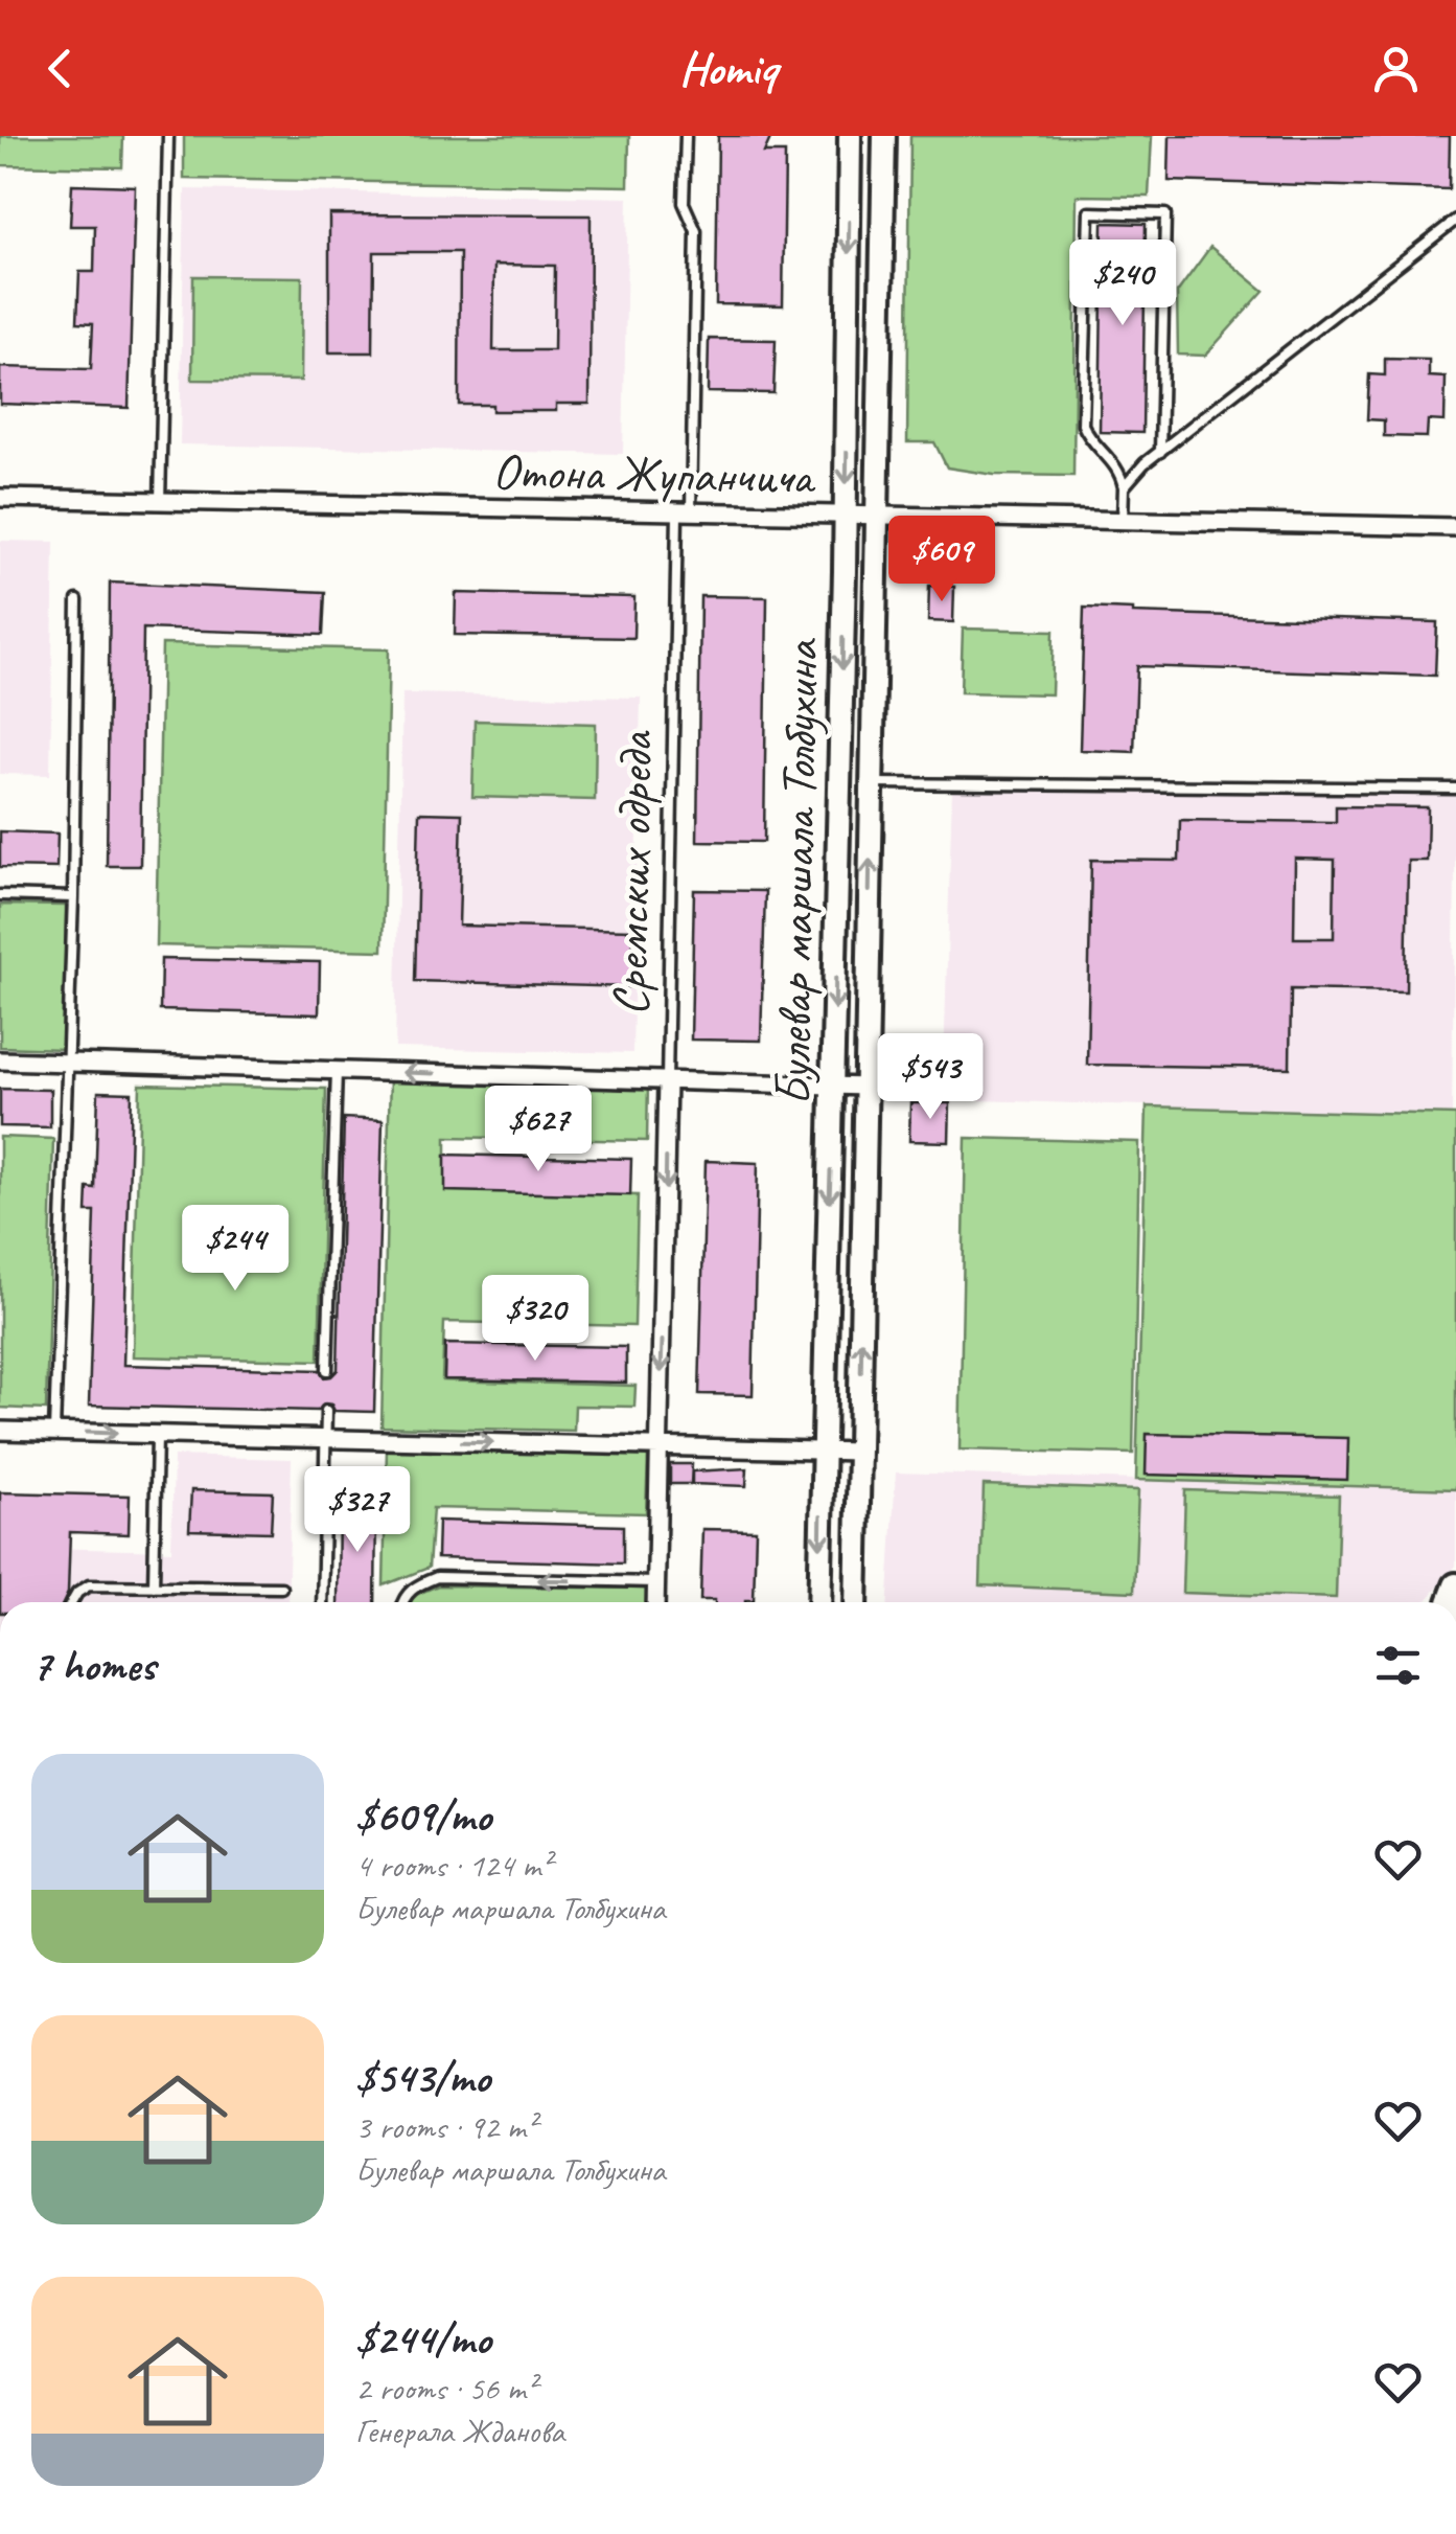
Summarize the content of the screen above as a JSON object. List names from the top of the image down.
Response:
{
  "streets": {
    "street": ["Отона Жупанчича", "Булевар маршала Толбухина", "Сремских одреда"]
  },
  "crossings": [
    ["Отона Жупанчича", "Булевар маршала Толбухина"],
    ["Отона Жупанчича", "Сремских одреда"]
  ],
  "page": {
    "header": "Homiq",
    "price": [
      "$240",
      "$609",
      "$543",
      "$627",
      "$244",
      "$320",
      "$327"
    ],
    "heading": "7 homes",
    "list": [
      {
        "name": "$609/mo",
        "note": "4 rooms · 124 m² · Булевар маршала Толбухина"
      },
      {
        "name": "$543/mo",
        "note": "3 rooms · 92 m² · Булевар маршала Толбухина"
      },
      {
        "name": "$244/mo",
        "note": "2 rooms · 56 m² · Генерала Жданова"
      }
    ]
  }
}
